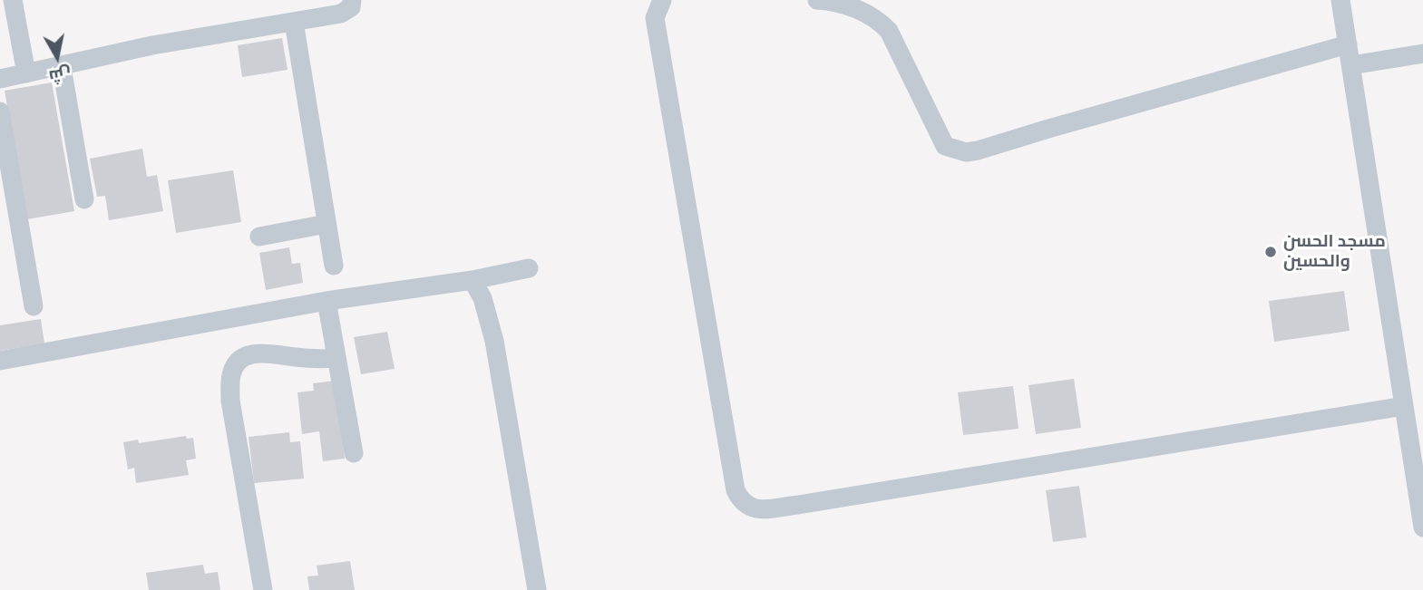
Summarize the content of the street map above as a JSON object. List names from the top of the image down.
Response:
{
  "places": ["مسجد الحسن والحسين"],
  "north": "bottom"
}
